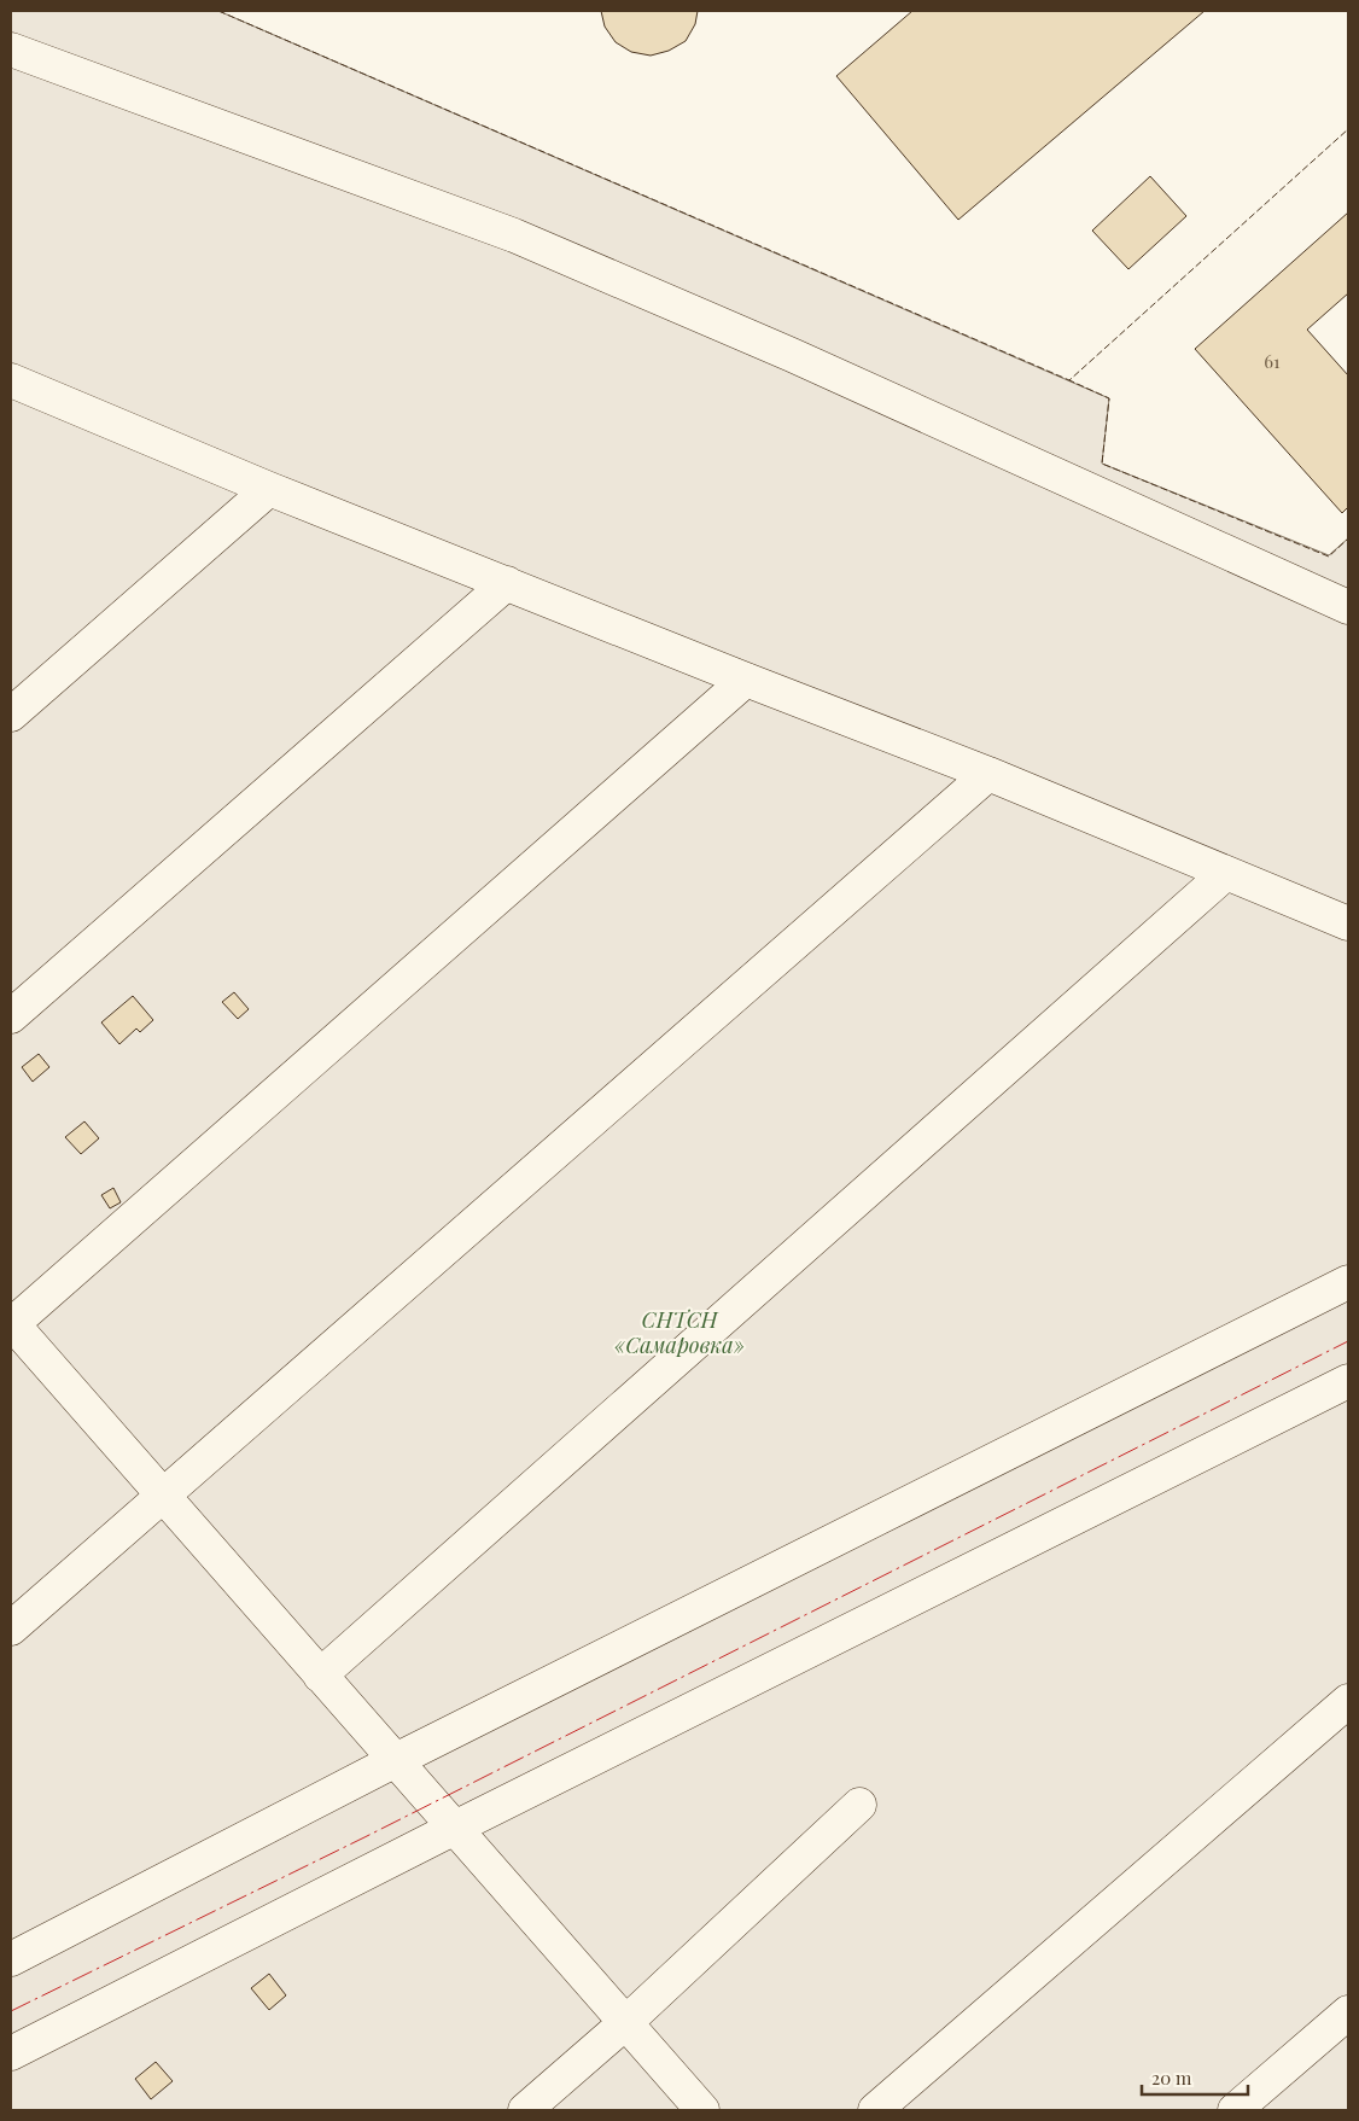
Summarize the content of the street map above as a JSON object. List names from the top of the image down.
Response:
{
  "parks": ["СНТСН «Самаровка»"],
  "house_numbers": ["61"],
  "scale_bar": "20 m"
}
